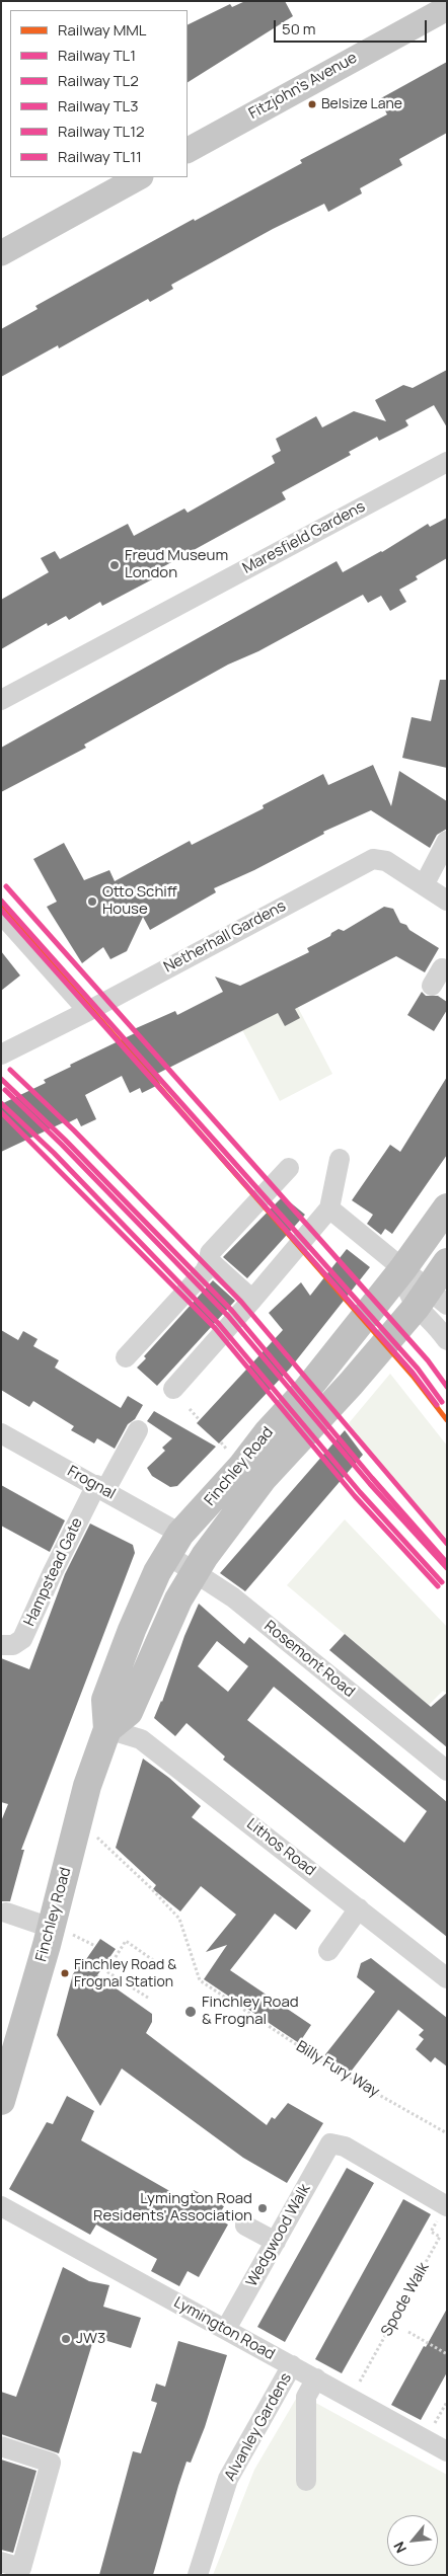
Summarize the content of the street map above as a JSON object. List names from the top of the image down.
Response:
{
  "streets": {
    "highway": ["Finchley Road"],
    "main road": ["Fitzjohn's Avenue"],
    "street": [
      "Maresfield Gardens",
      "Netherhall Gardens",
      "Frognal",
      "Hampstead Gate",
      "Rosemont Road",
      "Lithos Road",
      "Wedgwood Walk",
      "Lymington Road",
      "Alvanley Gardens"
    ],
    "path": ["Billy Fury Way", "Spode Walk"]
  },
  "crossings": [
    ["Finchley Road", "Frognal"],
    ["Finchley Road", "Rosemont Road"],
    ["Finchley Road", "Lithos Road"],
    ["Finchley Road", "Billy Fury Way"],
    ["Frognal", "Hampstead Gate"],
    ["Frognal", "Rosemont Road"],
    ["Wedgwood Walk", "Spode Walk"],
    ["Wedgwood Walk", "Lymington Road"],
    ["Spode Walk", "Lymington Road"],
    ["Lymington Road", "Alvanley Gardens"]
  ],
  "places": [
    "Belsize Lane",
    "Freud Museum London",
    "Otto Schiff House",
    "Finchley Road & Frognal Station",
    "Finchley Road & Frognal",
    "Lymington Road Residents' Association",
    "JW3"
  ],
  "lines": [
    "rail line TL2",
    "rail line TL1",
    "rail line MML",
    "rail line TL3",
    "rail line TL11",
    "rail line TL12"
  ],
  "legend": [
    "Railway MML",
    "Railway TL1",
    "Railway TL2",
    "Railway TL3",
    "Railway TL12",
    "Railway TL11"
  ],
  "scale_bar": "50 m",
  "north": "bottom left"
}
